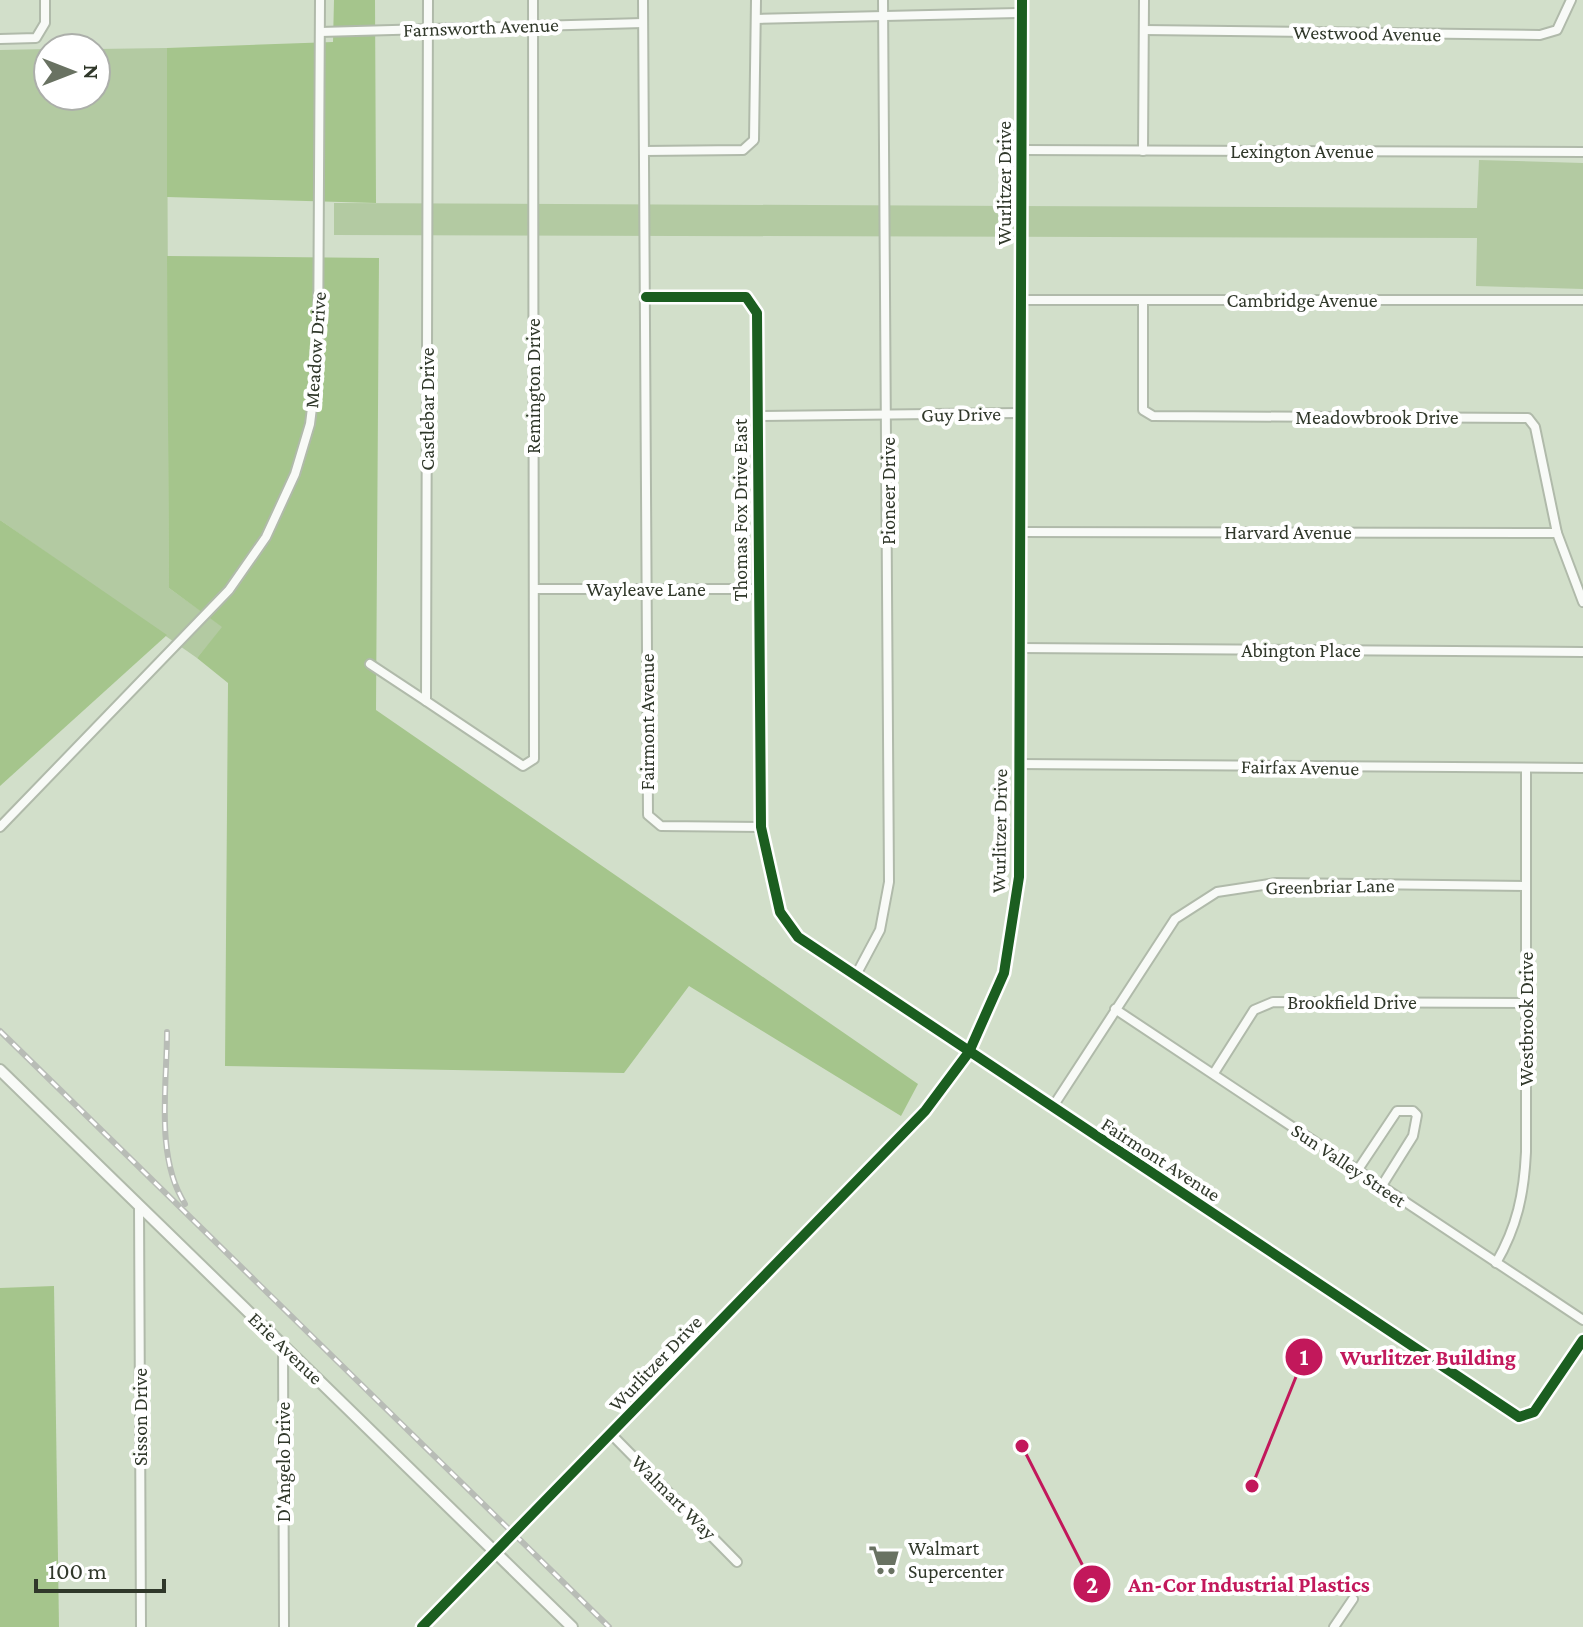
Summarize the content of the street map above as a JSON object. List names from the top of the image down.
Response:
{
  "streets": {
    "main road": ["Erie Avenue"],
    "street": [
      "Farnsworth Avenue",
      "Westwood Avenue",
      "Lexington Avenue",
      "Wurlitzer Drive",
      "Cambridge Avenue",
      "Meadow Drive",
      "Remington Drive",
      "Castlebar Drive",
      "Guy Drive",
      "Meadowbrook Drive",
      "Pioneer Drive",
      "Thomas Fox Drive East",
      "Harvard Avenue",
      "Wayleave Lane",
      "Abington Place",
      "Fairmont Avenue",
      "Fairfax Avenue",
      "Greenbriar Lane",
      "Brookfield Drive",
      "Westbrook Drive",
      "Sun Valley Street",
      "Sisson Drive",
      "D'Angelo Drive",
      "Walmart Way"
    ]
  },
  "crossings": [
    ["Farnsworth Avenue", "Meadow Drive"],
    ["Farnsworth Avenue", "Remington Drive"],
    ["Farnsworth Avenue", "Castlebar Drive"],
    ["Farnsworth Avenue", "Fairmont Avenue"],
    ["Lexington Avenue", "Wurlitzer Drive"],
    ["Wurlitzer Drive", "Cambridge Avenue"],
    ["Wurlitzer Drive", "Guy Drive"],
    ["Wurlitzer Drive", "Harvard Avenue"],
    ["Wurlitzer Drive", "Abington Place"],
    ["Wurlitzer Drive", "Fairmont Avenue"],
    ["Wurlitzer Drive", "Fairfax Avenue"],
    ["Wurlitzer Drive", "Erie Avenue"],
    ["Wurlitzer Drive", "Walmart Way"],
    ["Cambridge Avenue", "Meadowbrook Drive"],
    ["Remington Drive", "Castlebar Drive"],
    ["Remington Drive", "Wayleave Lane"],
    ["Guy Drive", "Pioneer Drive"],
    ["Guy Drive", "Thomas Fox Drive East"],
    ["Meadowbrook Drive", "Harvard Avenue"],
    ["Pioneer Drive", "Fairmont Avenue"],
    ["Thomas Fox Drive East", "Wayleave Lane"],
    ["Thomas Fox Drive East", "Fairmont Avenue"],
    ["Wayleave Lane", "Fairmont Avenue"],
    ["Fairmont Avenue", "Greenbriar Lane"],
    ["Fairfax Avenue", "Westbrook Drive"],
    ["Greenbriar Lane", "Westbrook Drive"],
    ["Greenbriar Lane", "Sun Valley Street"],
    ["Brookfield Drive", "Westbrook Drive"],
    ["Brookfield Drive", "Sun Valley Street"],
    ["Westbrook Drive", "Sun Valley Street"],
    ["Erie Avenue", "Sisson Drive"],
    ["Erie Avenue", "D'Angelo Drive"]
  ],
  "places": {
    "other": ["An-Cor Industrial Plastics", "Wurlitzer Building"],
    "supermarket": ["Walmart Supercenter"]
  },
  "scale_bar": "100 m",
  "north": "right"
}
